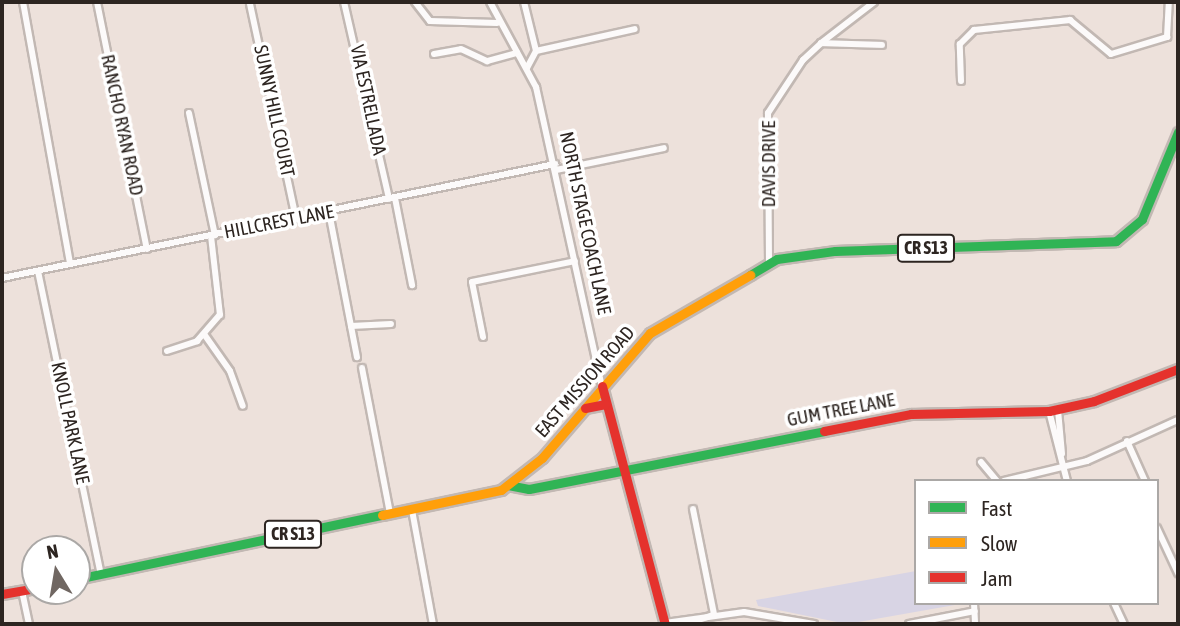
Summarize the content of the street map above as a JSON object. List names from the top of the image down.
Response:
{
  "streets": {
    "main road": [
      "NORTH STAGE COACH LANE",
      "CR S13",
      "EAST MISSION ROAD",
      "GUM TREE LANE"
    ],
    "street": [
      "VIA ESTRELLADA",
      "SUNNY HILL COURT",
      "RANCHO RYAN ROAD",
      "DAVIS DRIVE",
      "HILLCREST LANE",
      "KNOLL PARK LANE"
    ]
  },
  "crossings": [
    ["VIA ESTRELLADA", "HILLCREST LANE"],
    ["SUNNY HILL COURT", "HILLCREST LANE"],
    ["RANCHO RYAN ROAD", "HILLCREST LANE"],
    ["DAVIS DRIVE", "EAST MISSION ROAD"],
    ["HILLCREST LANE", "NORTH STAGE COACH LANE"],
    ["HILLCREST LANE", "KNOLL PARK LANE"],
    ["NORTH STAGE COACH LANE", "EAST MISSION ROAD"],
    ["NORTH STAGE COACH LANE", "GUM TREE LANE"],
    ["EAST MISSION ROAD", "GUM TREE LANE"],
    ["EAST MISSION ROAD", "KNOLL PARK LANE"]
  ],
  "legend": ["Fast", "Slow", "Jam"],
  "north": "top"
}
